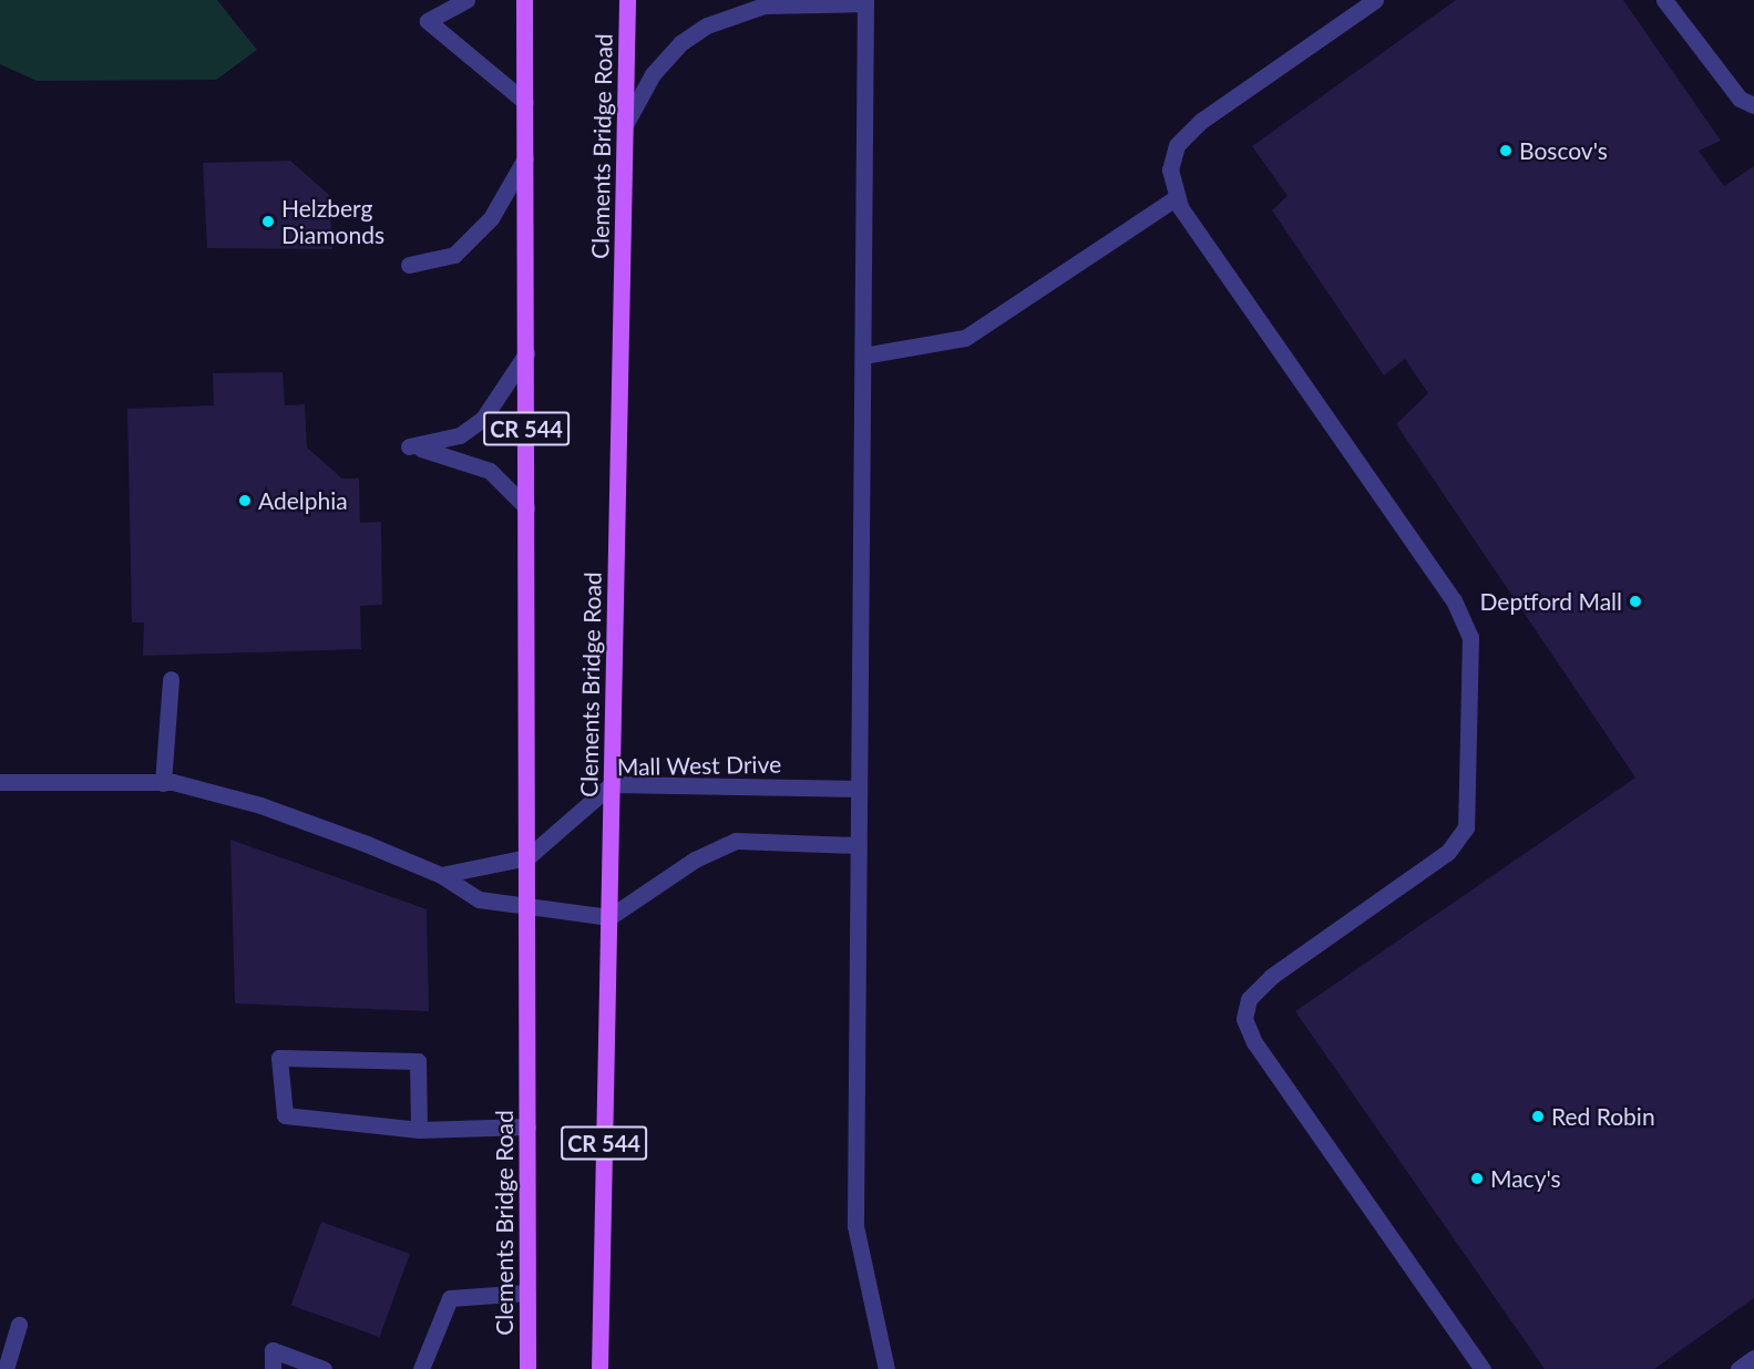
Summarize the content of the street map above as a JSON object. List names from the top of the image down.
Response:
{
  "streets": {
    "main road": ["Clements Bridge Road", "CR 544"],
    "lane": ["Mall West Drive"]
  },
  "crossings": [
    ["Clements Bridge Road", "Mall West Drive"]
  ],
  "places": [
    "Boscov's",
    "Helzberg Diamonds",
    "Adelphia",
    "Deptford Mall",
    "Red Robin",
    "Macy's"
  ]
}
